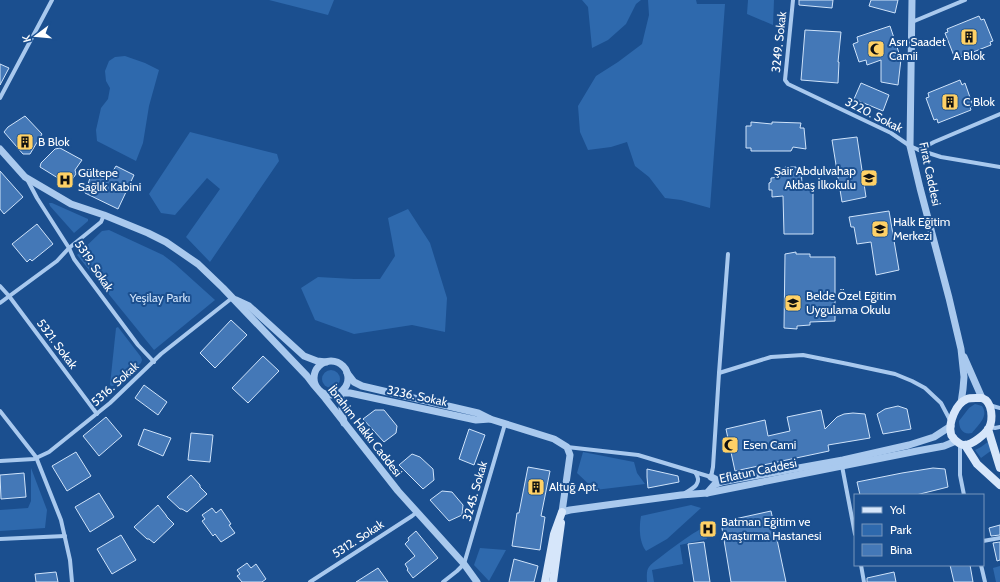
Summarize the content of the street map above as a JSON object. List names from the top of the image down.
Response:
{
  "streets": {
    "street": [
      "3249. Sokak",
      "3220. Sokak",
      "Fırat Caddesi",
      "5319. Sokak",
      "5321. Sokak",
      "5316. Sokak",
      "3236. Sokak",
      "İbrahim Hakkı Caddesi",
      "Eflatun Caddesi",
      "3245. Sokak",
      "5312. Sokak"
    ]
  },
  "crossings": [
    ["3249. Sokak", "3220. Sokak"],
    ["3220. Sokak", "Fırat Caddesi"],
    ["5319. Sokak", "5316. Sokak"],
    ["5319. Sokak", "İbrahim Hakkı Caddesi"],
    ["5321. Sokak", "5316. Sokak"],
    ["5316. Sokak", "İbrahim Hakkı Caddesi"],
    ["3236. Sokak", "İbrahim Hakkı Caddesi"],
    ["3236. Sokak", "3245. Sokak"],
    ["İbrahim Hakkı Caddesi", "3245. Sokak"],
    ["İbrahim Hakkı Caddesi", "5312. Sokak"]
  ],
  "parks": ["Yeşilay Parkı"],
  "places": {
    "building": [
      "A Blok",
      "C Blok",
      "B Blok",
      "Altuğ Apt."
    ],
    "mosque": ["Asrı Saadet Camii", "Esen Cami"],
    "school or university": ["Şair Abdulvahap Akbaş İlkokulu", "Halk Eğitim Merkezi", "Belde Özel Eğitim Uygulama Okulu"],
    "hospital": ["Gültepe Sağlık Kabini", "Batman Eğitim ve Araştırma Hastanesi"]
  },
  "legend": ["Yol", "Park", "Bina"],
  "north": "left"
}
